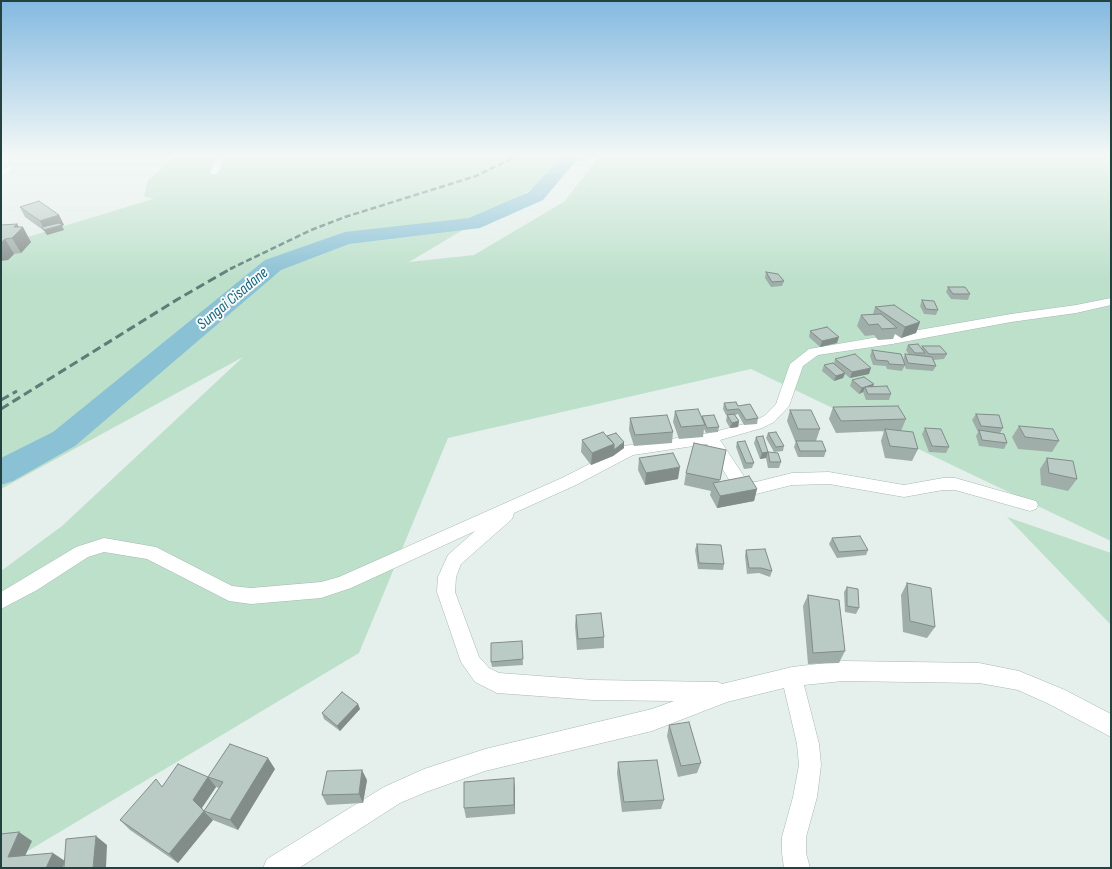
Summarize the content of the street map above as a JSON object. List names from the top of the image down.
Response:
{
  "water": ["Sungai Cisadane"]
}
